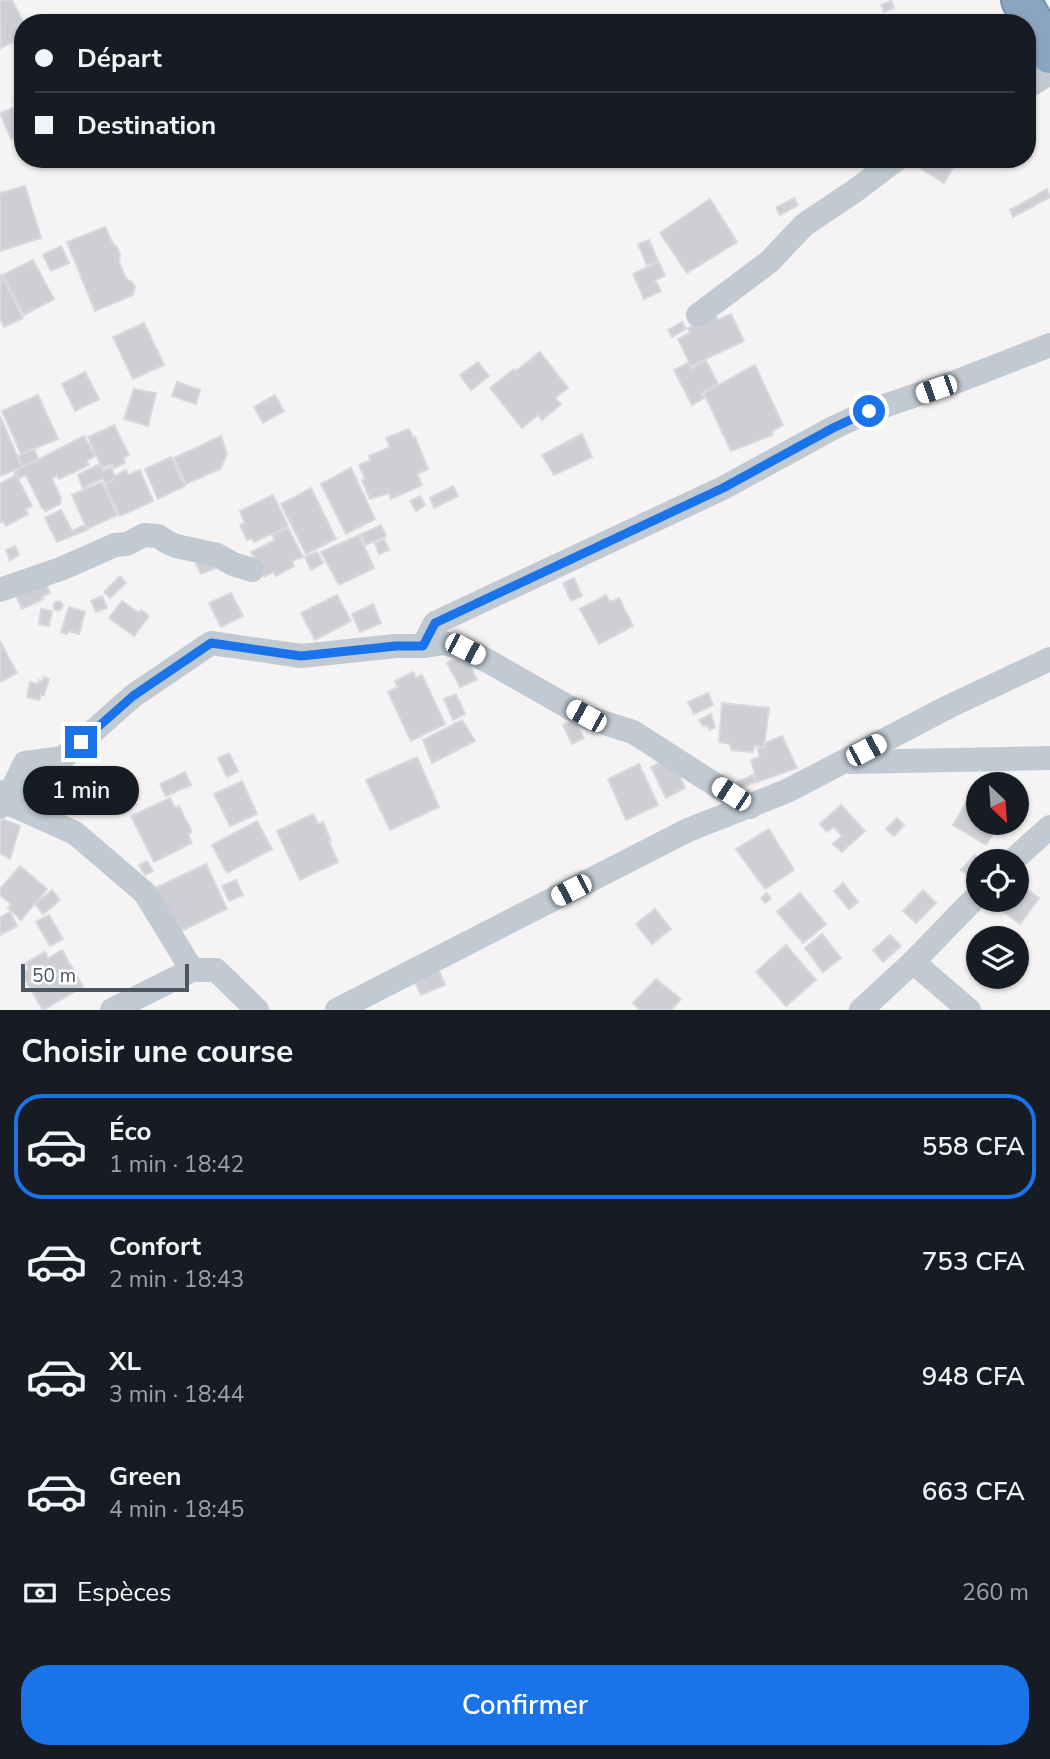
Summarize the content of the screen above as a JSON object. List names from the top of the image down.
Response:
{
  "scale_bar": "50 m",
  "north": "bottom right",
  "page": {
    "banner": ["Départ", "Destination"],
    "bubble": "1 min",
    "scale": "50 m",
    "heading": "Choisir une course",
    "list": [
      {
        "name": "Éco",
        "note": "1 min · 18:42",
        "value": "558 CFA"
      },
      {
        "name": "Confort",
        "note": "2 min · 18:43",
        "value": "753 CFA"
      },
      {
        "name": "XL",
        "note": "3 min · 18:44",
        "value": "948 CFA"
      },
      {
        "name": "Green",
        "note": "4 min · 18:45",
        "value": "663 CFA"
      }
    ],
    "pay": ["Espèces", "260 m"],
    "buttons": "Confirmer"
  }
}
